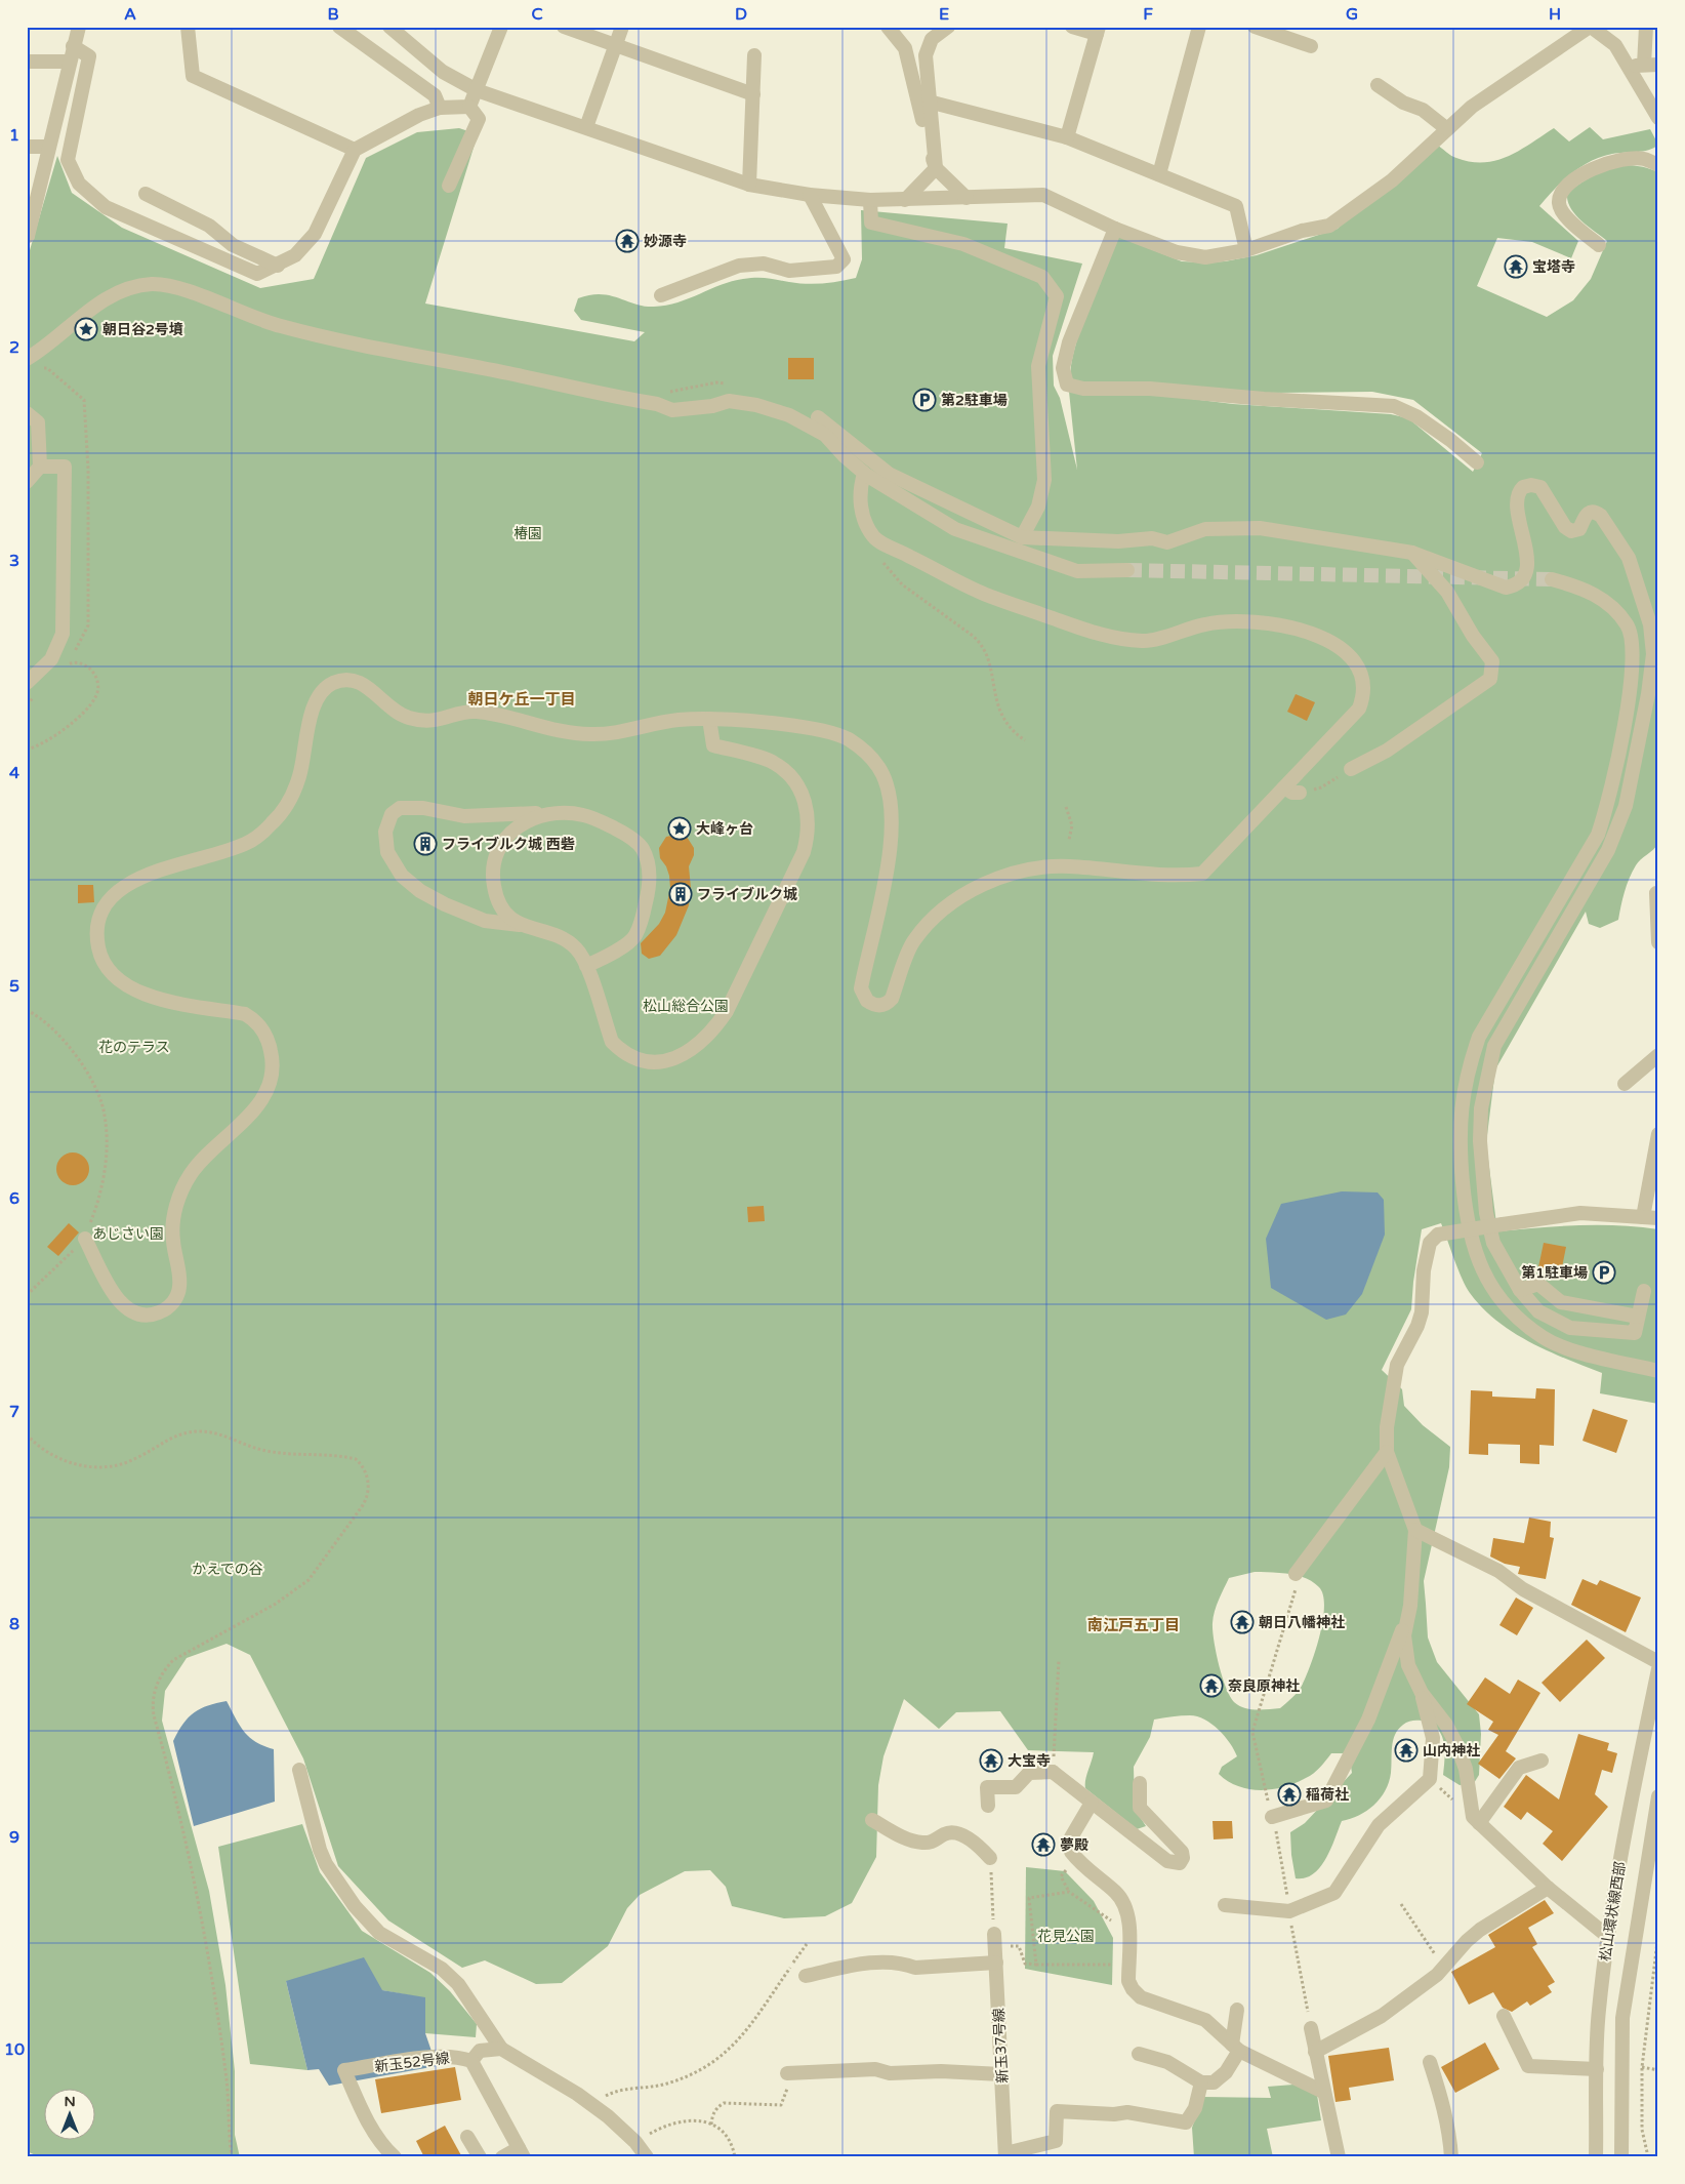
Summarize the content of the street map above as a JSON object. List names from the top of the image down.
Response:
{
  "streets": {
    "street": ["松山環状線西部", "新玉37号線", "新玉52号線"]
  },
  "districts": ["朝日ケ丘一丁目", "南江戸五丁目"],
  "parks": [
    "椿園",
    "松山総合公園",
    "花のテラス",
    "あじさい園",
    "かえでの谷",
    "花見公園"
  ],
  "places": {
    "temple": [
      "妙源寺",
      "宝塔寺",
      "朝日八幡神社",
      "奈良原神社",
      "山内神社",
      "大宝寺",
      "稲荷社",
      "夢殿"
    ],
    "place": ["朝日谷2号墳", "大峰ヶ台"],
    "parking": ["第2駐車場", "第1駐車場"],
    "building": ["フライブルク城 西砦", "フライブルク城"]
  },
  "north": "top",
  "grid": {
    "columns": [
      "A",
      "B",
      "C",
      "D",
      "E",
      "F",
      "G",
      "H"
    ],
    "rows": [
      "1",
      "2",
      "3",
      "4",
      "5",
      "6",
      "7",
      "8",
      "9",
      "10"
    ]
  }
}
